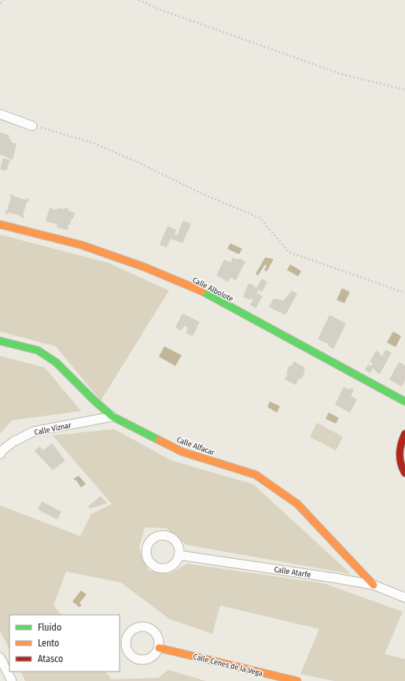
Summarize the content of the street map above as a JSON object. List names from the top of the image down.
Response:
{
  "streets": {
    "street": [
      "Calle Albolote",
      "Calle Víznar",
      "Calle Alfacar",
      "Calle Atarfe",
      "Calle Cenes de la Vega"
    ]
  },
  "crossings": [
    ["Calle Víznar", "Calle Alfacar"],
    ["Calle Alfacar", "Calle Atarfe"]
  ],
  "legend": ["Fluido", "Lento", "Atasco"]
}
